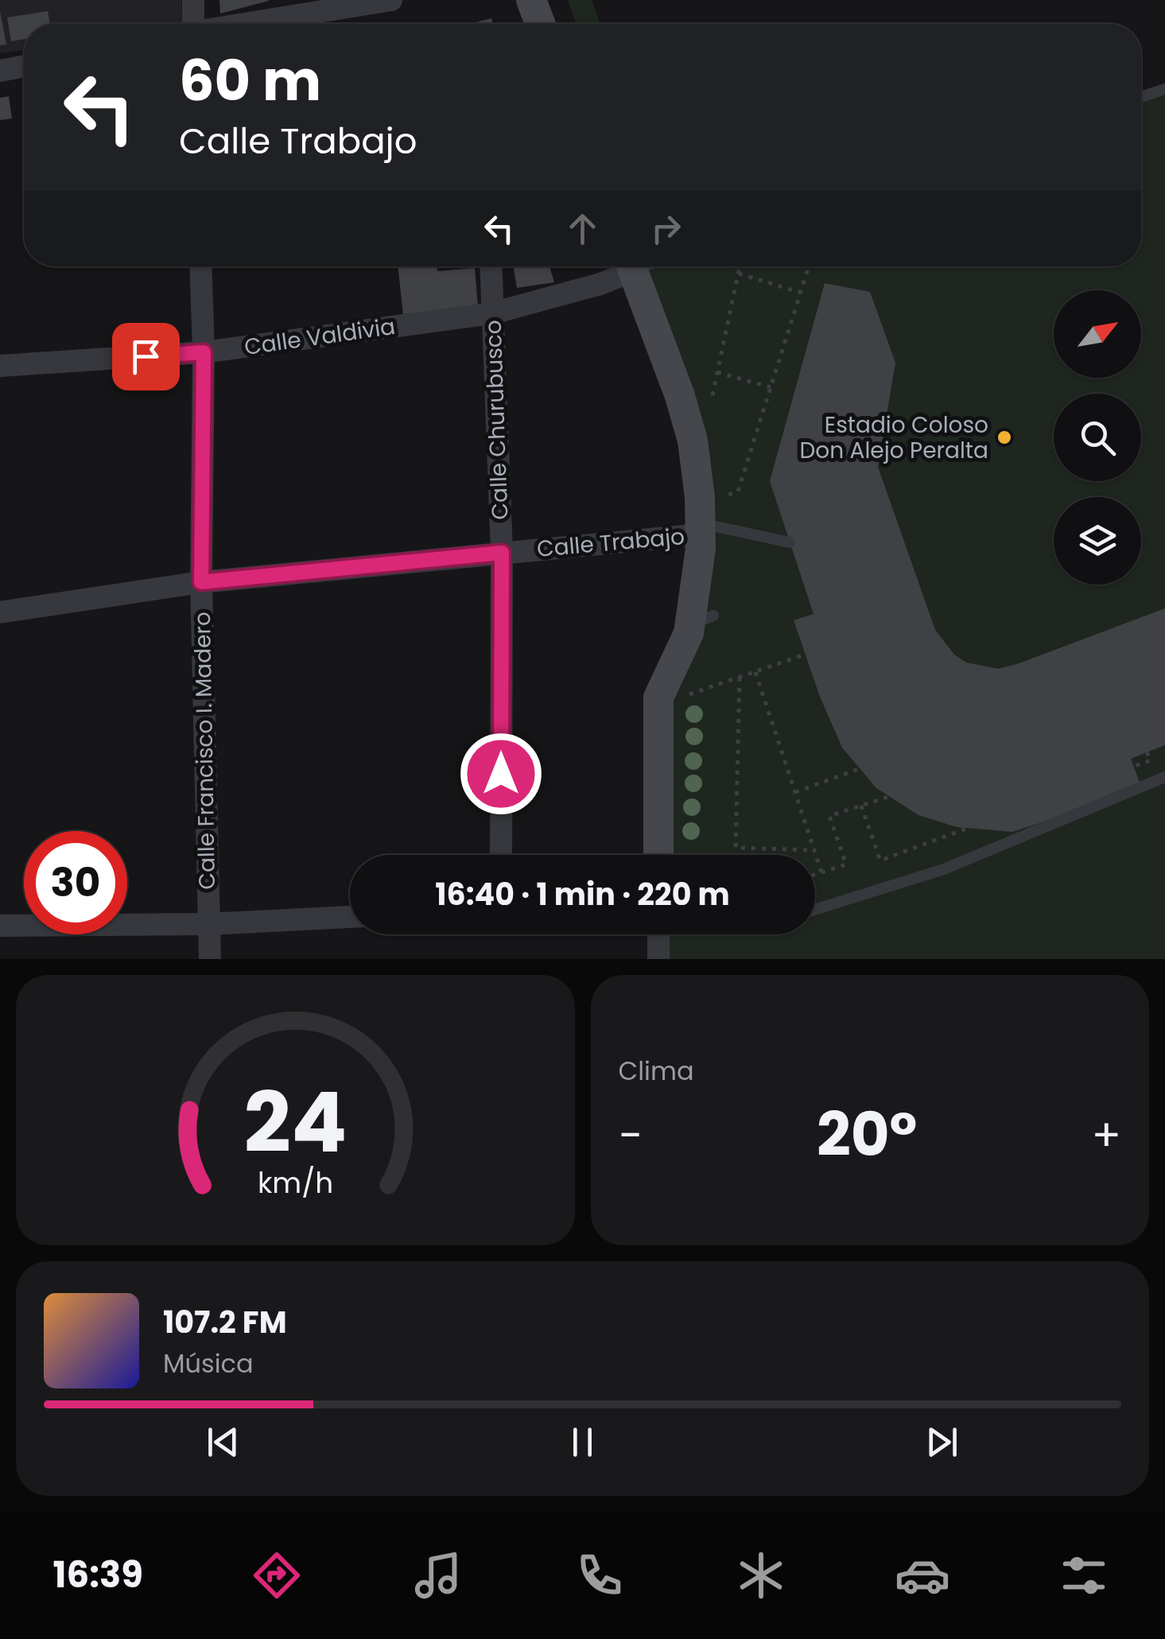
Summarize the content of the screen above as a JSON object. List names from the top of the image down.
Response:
{
  "streets": {
    "street": [
      "Calle Valdivia",
      "Calle Churubusco",
      "Calle Trabajo",
      "Calle Francisco I. Madero"
    ]
  },
  "crossings": [
    ["Calle Valdivia", "Calle Churubusco"],
    ["Calle Valdivia", "Calle Francisco I. Madero"],
    ["Calle Churubusco", "Calle Trabajo"],
    ["Calle Trabajo", "Calle Francisco I. Madero"]
  ],
  "places": ["Estadio Coloso Don Alejo Peralta"],
  "north": "top right",
  "page": {
    "turn": ["60 m", "Calle Trabajo"],
    "limit": "30",
    "trip": "16:40 · 1 min · 220 m",
    "tile": "Clima",
    "heat": ["−", "20°", "+"],
    "song": ["107.2 FM", "Música"],
    "tabs": "16:39",
    "gauge": ["24", "km/h"]
  }
}
